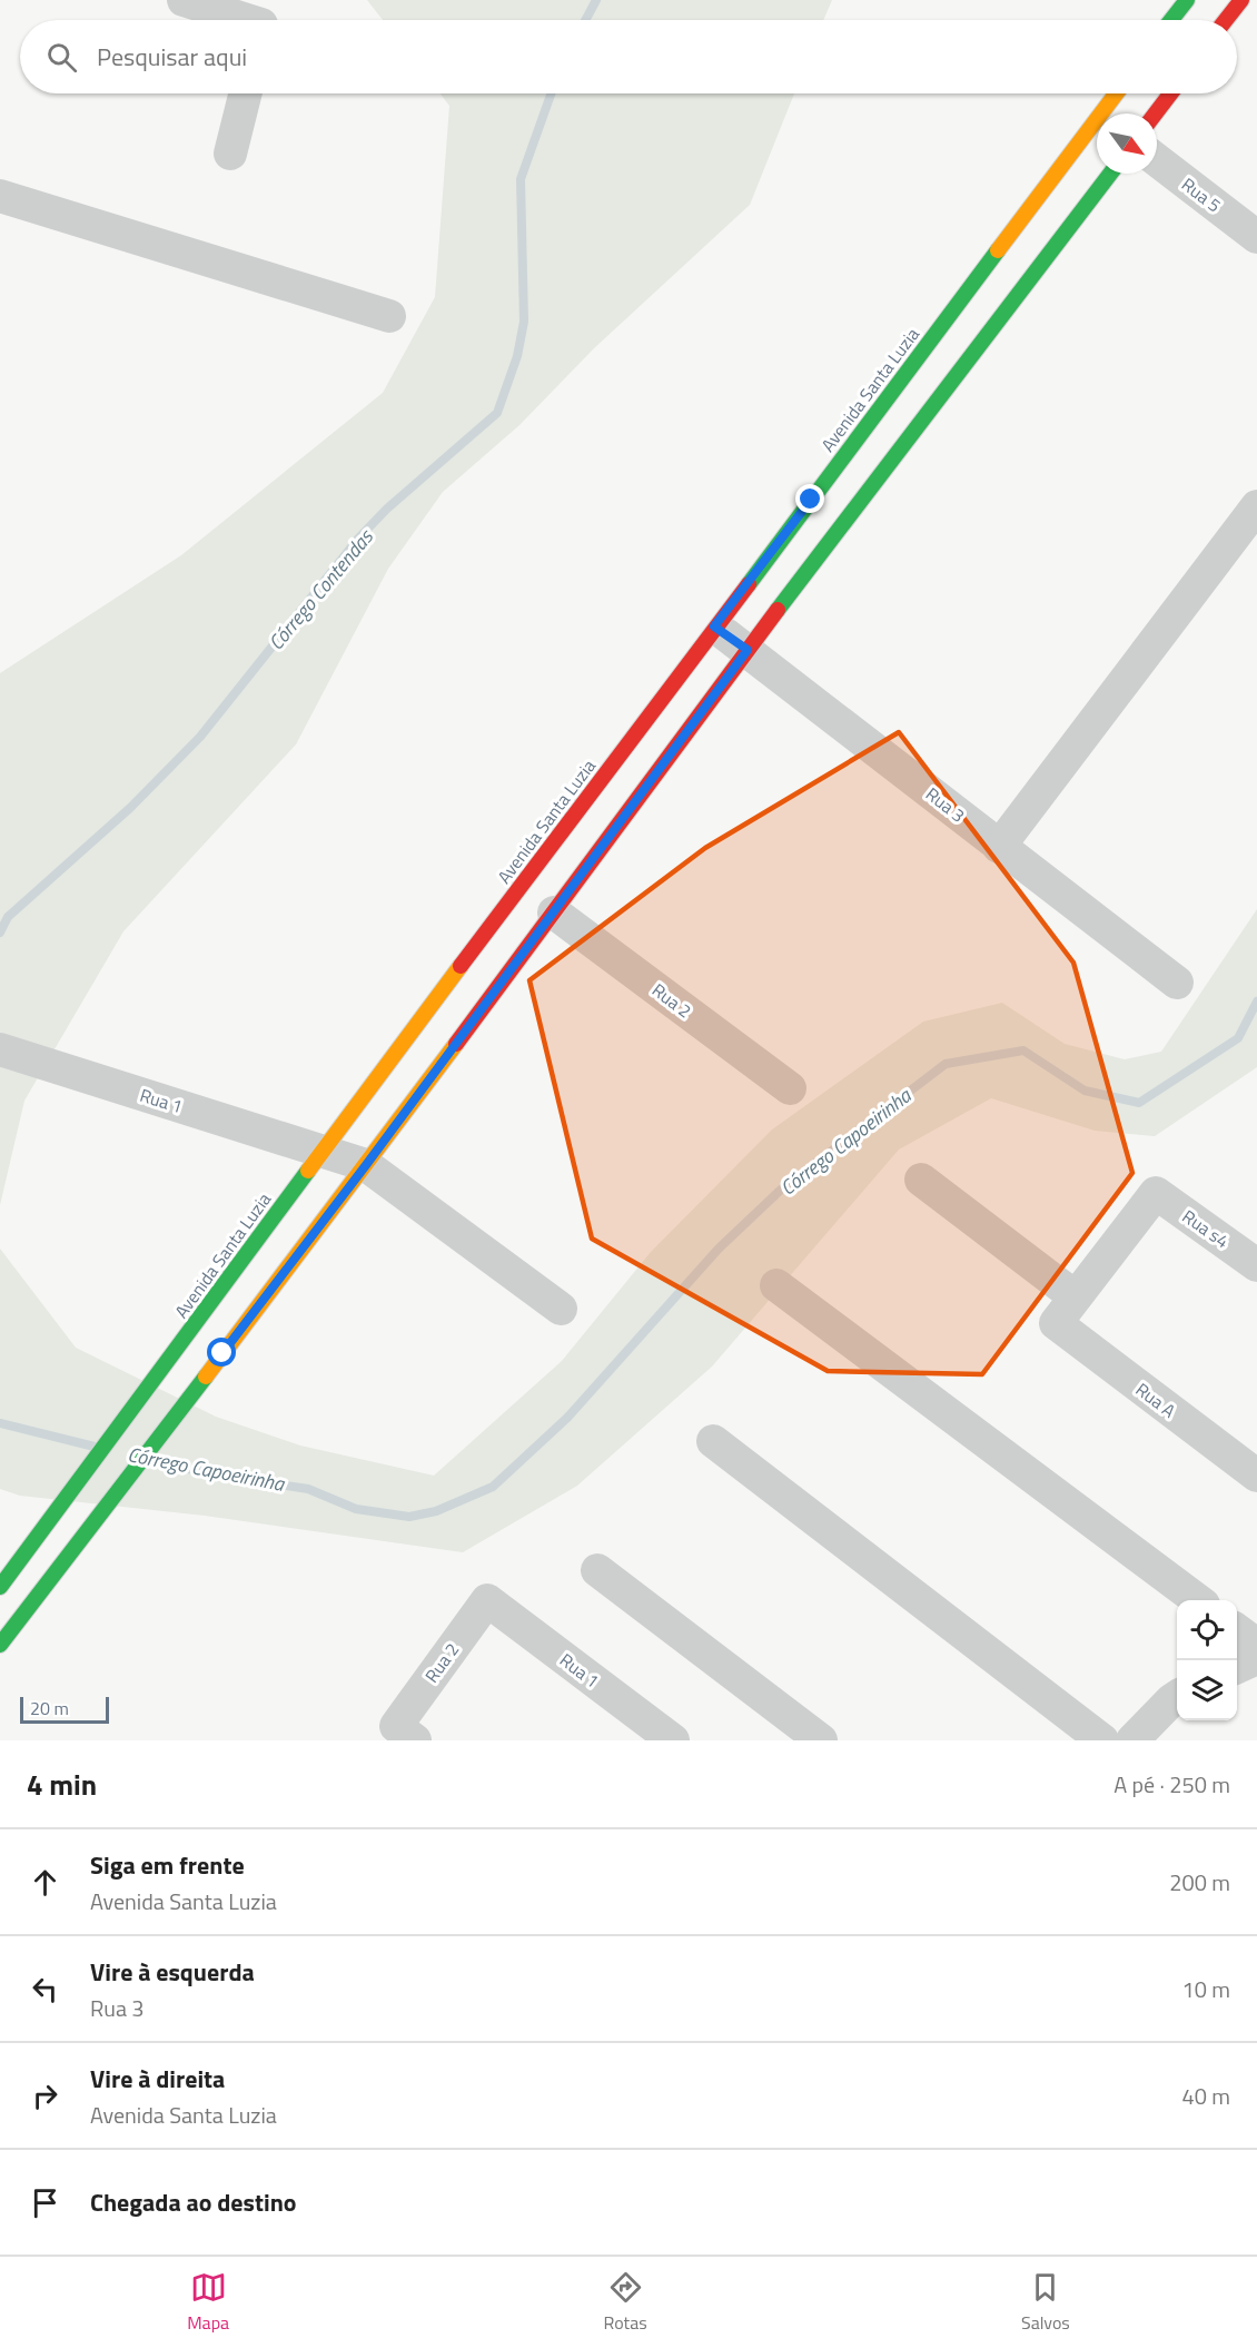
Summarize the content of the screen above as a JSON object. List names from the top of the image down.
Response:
{
  "streets": {
    "street": [
      "Rua 5",
      "Avenida Santa Luzia",
      "Rua 3",
      "Rua 2",
      "Rua 1",
      "Rua s4",
      "Rua A"
    ]
  },
  "crossings": [
    ["Avenida Santa Luzia", "Rua 3"],
    ["Avenida Santa Luzia", "Rua 1"],
    ["Rua 2", "Rua 1"],
    ["Rua s4", "Rua A"]
  ],
  "water": ["Córrego Contendas", "Córrego Capoeirinha"],
  "scale_bar": "20 m",
  "north": "bottom right",
  "page": {
    "search": "Pesquisar aqui",
    "scale": "20 m",
    "heading": ["4 min", "A pé · 250 m"],
    "list": [
      ["Siga em frente", "Avenida Santa Luzia", "200 m"],
      ["Vire à esquerda", "Rua 3", "10 m"],
      ["Vire à direita", "Avenida Santa Luzia", "40 m"],
      "Chegada ao destino"
    ],
    "nav": ["Mapa", "Rotas", "Salvos"]
  }
}
